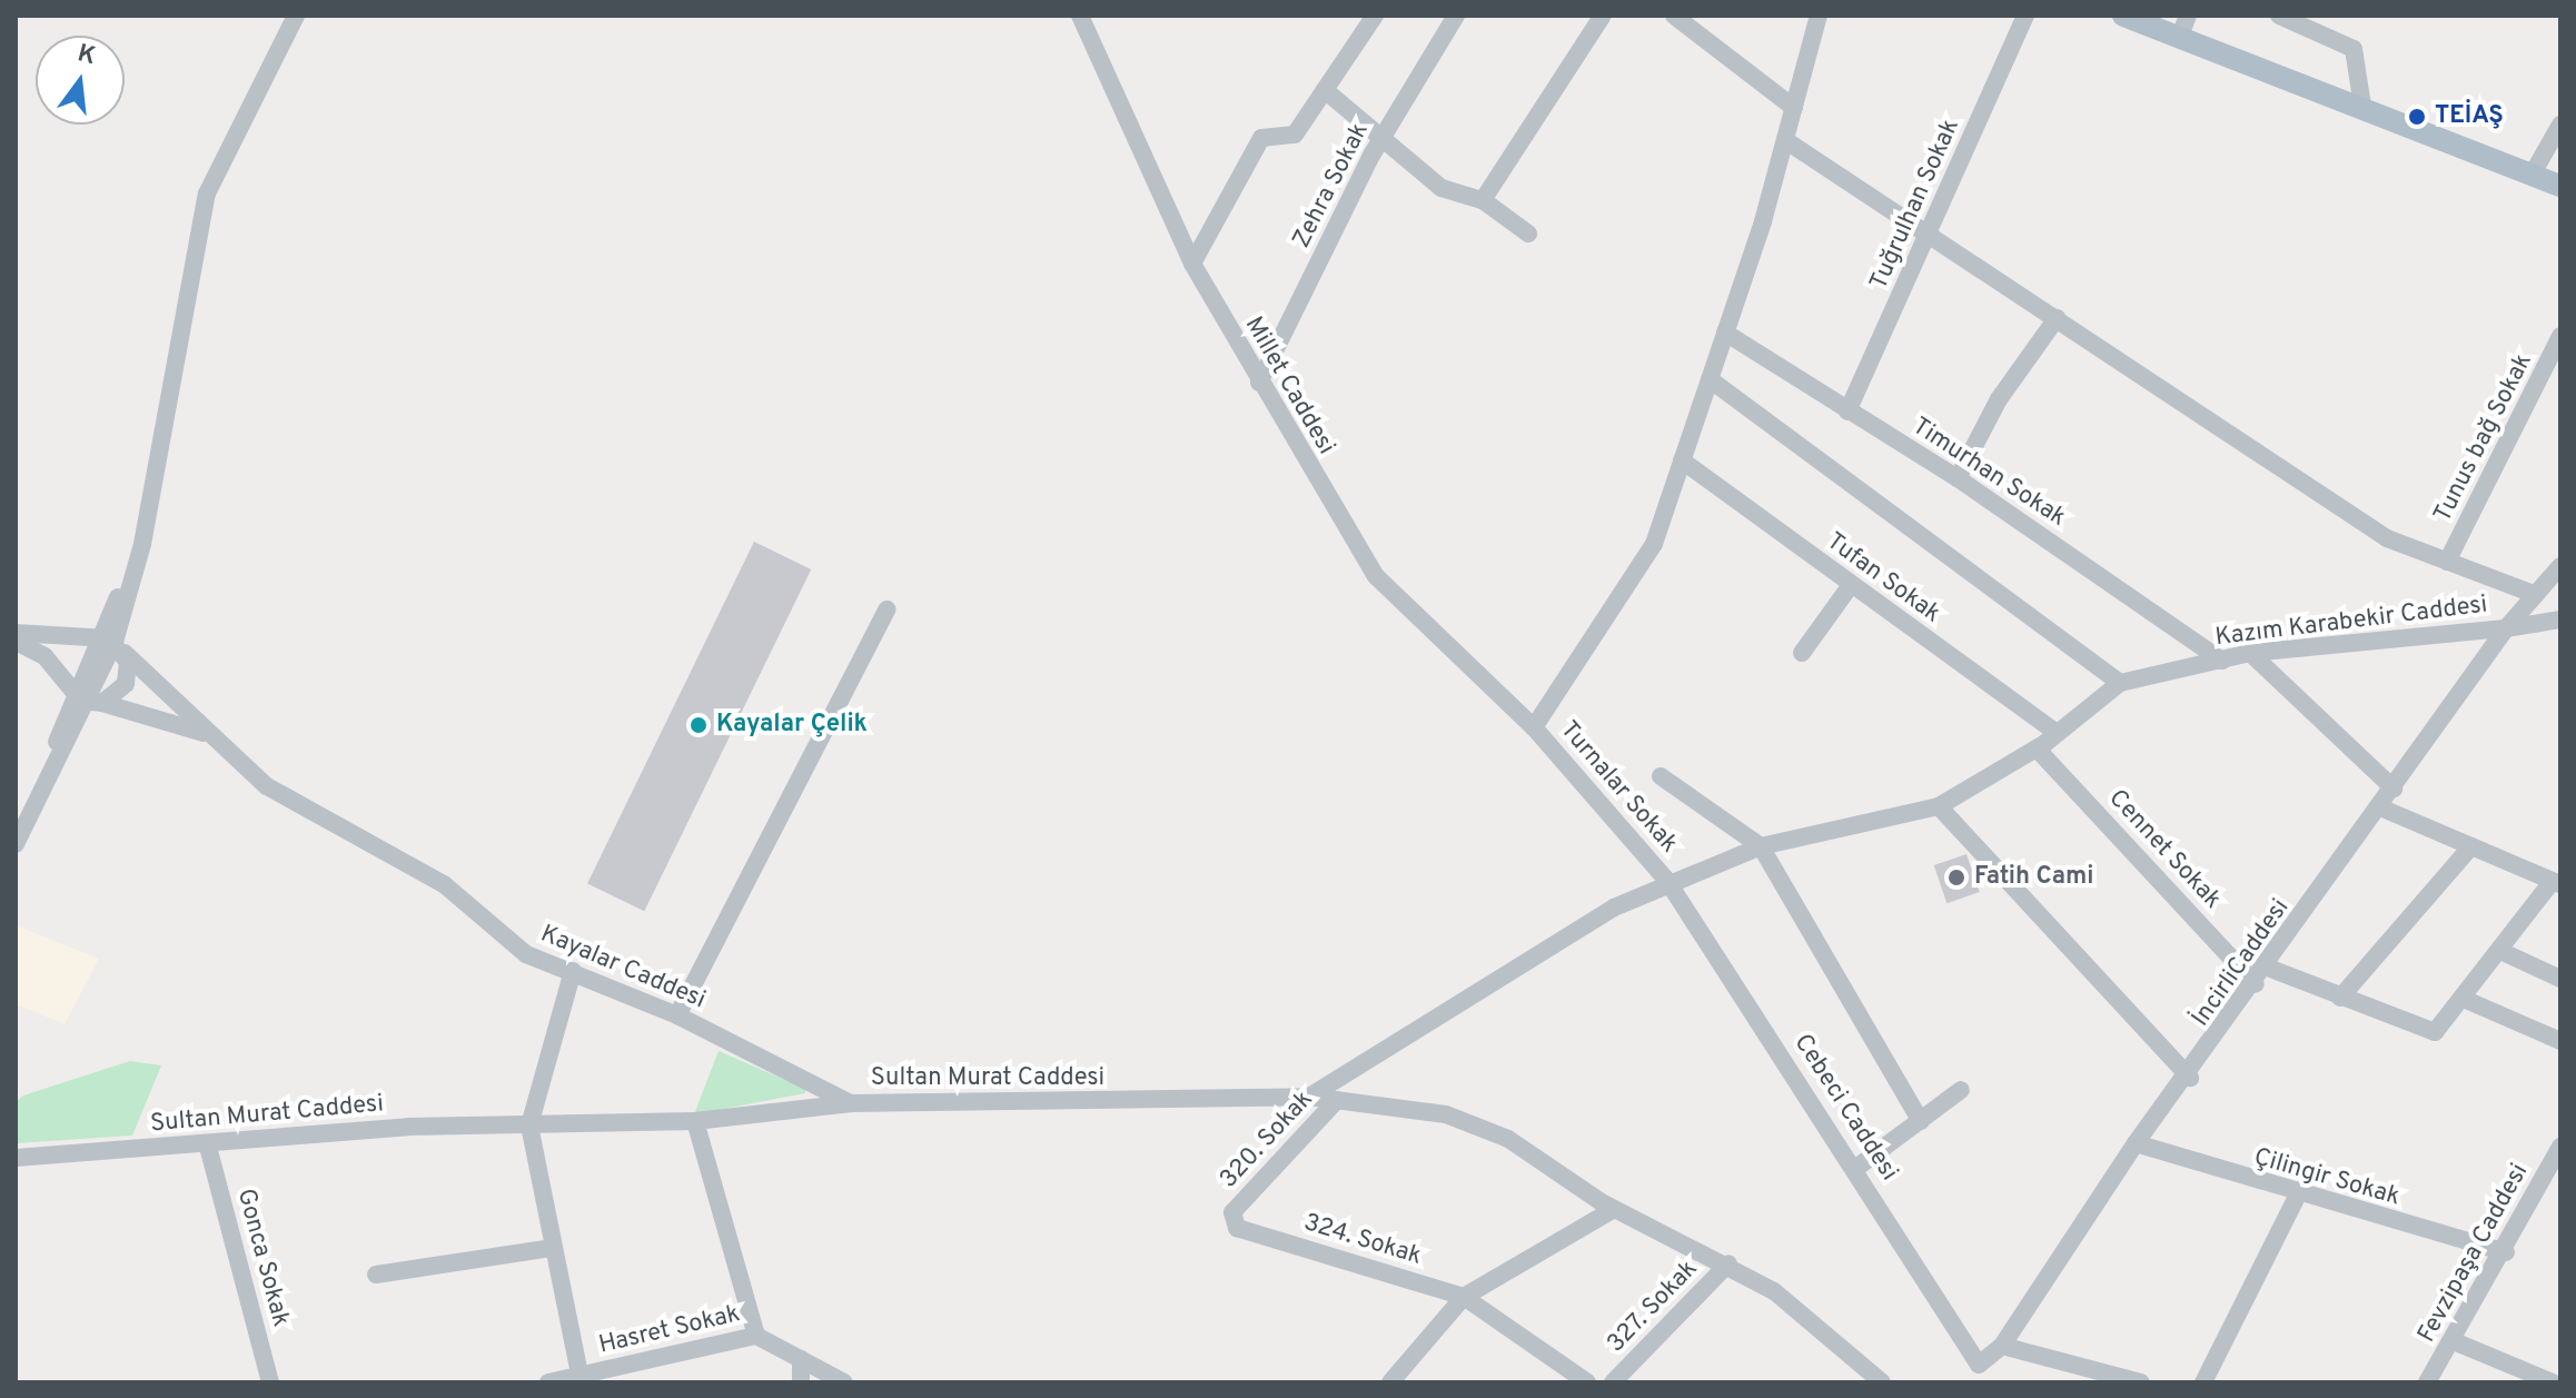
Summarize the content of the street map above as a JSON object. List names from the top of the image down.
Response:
{
  "streets": {
    "street": [
      "Zehra Sokak",
      "Tuğrulhan Sokak",
      "Millet Caddesi",
      "Tunus bağ Sokak",
      "Timurhan Sokak",
      "Tufan Sokak",
      "Kazım Karabekir Caddesi",
      "Turnalar Sokak",
      "Cennet Sokak",
      "İncirliCaddesi",
      "Kayalar Caddesi",
      "Sultan Murat Caddesi",
      "Cebeci Caddesi",
      "320. Sokak",
      "Çilingir Sokak",
      "324. Sokak",
      "Fevzipaşa Caddesi",
      "Gonca Sokak",
      "327. Sokak",
      "Hasret Sokak"
    ]
  },
  "crossings": [
    ["Zehra Sokak", "Millet Caddesi"],
    ["Tuğrulhan Sokak", "Timurhan Sokak"],
    ["Millet Caddesi", "Turnalar Sokak"],
    ["Timurhan Sokak", "Kazım Karabekir Caddesi"],
    ["Tufan Sokak", "Kazım Karabekir Caddesi"],
    ["Kazım Karabekir Caddesi", "Turnalar Sokak"],
    ["Kazım Karabekir Caddesi", "Cennet Sokak"],
    ["Kazım Karabekir Caddesi", "İncirliCaddesi"],
    ["Kazım Karabekir Caddesi", "Sultan Murat Caddesi"],
    ["Kazım Karabekir Caddesi", "Cebeci Caddesi"],
    ["Turnalar Sokak", "Cebeci Caddesi"],
    ["Cennet Sokak", "İncirliCaddesi"],
    ["İncirliCaddesi", "Cebeci Caddesi"],
    ["İncirliCaddesi", "Çilingir Sokak"],
    ["Kayalar Caddesi", "Sultan Murat Caddesi"],
    ["Sultan Murat Caddesi", "320. Sokak"],
    ["Sultan Murat Caddesi", "Gonca Sokak"],
    ["Sultan Murat Caddesi", "327. Sokak"],
    ["320. Sokak", "324. Sokak"],
    ["Çilingir Sokak", "Fevzipaşa Caddesi"]
  ],
  "places": ["TEİAŞ", "Kayalar Çelik", "Fatih Cami"],
  "north": "top"
}
